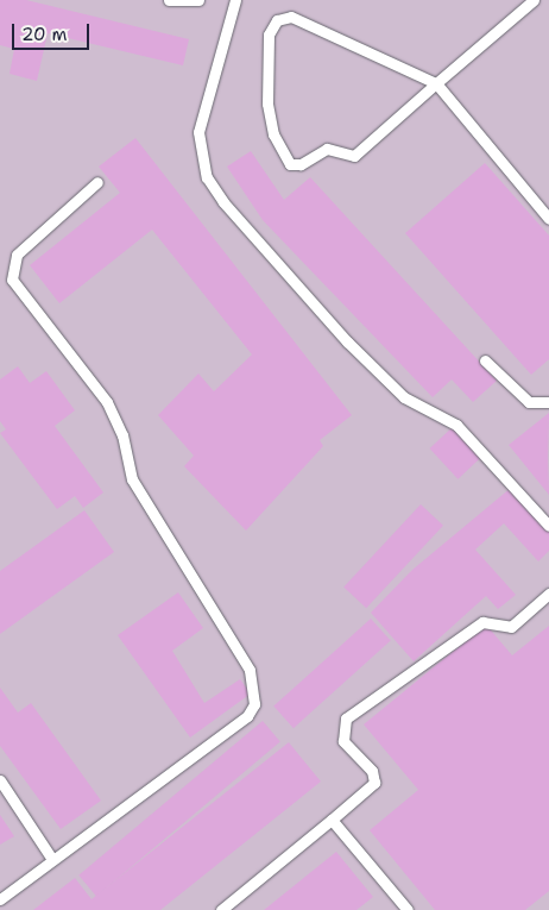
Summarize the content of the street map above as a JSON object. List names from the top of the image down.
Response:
{
  "scale_bar": "20 m"
}
